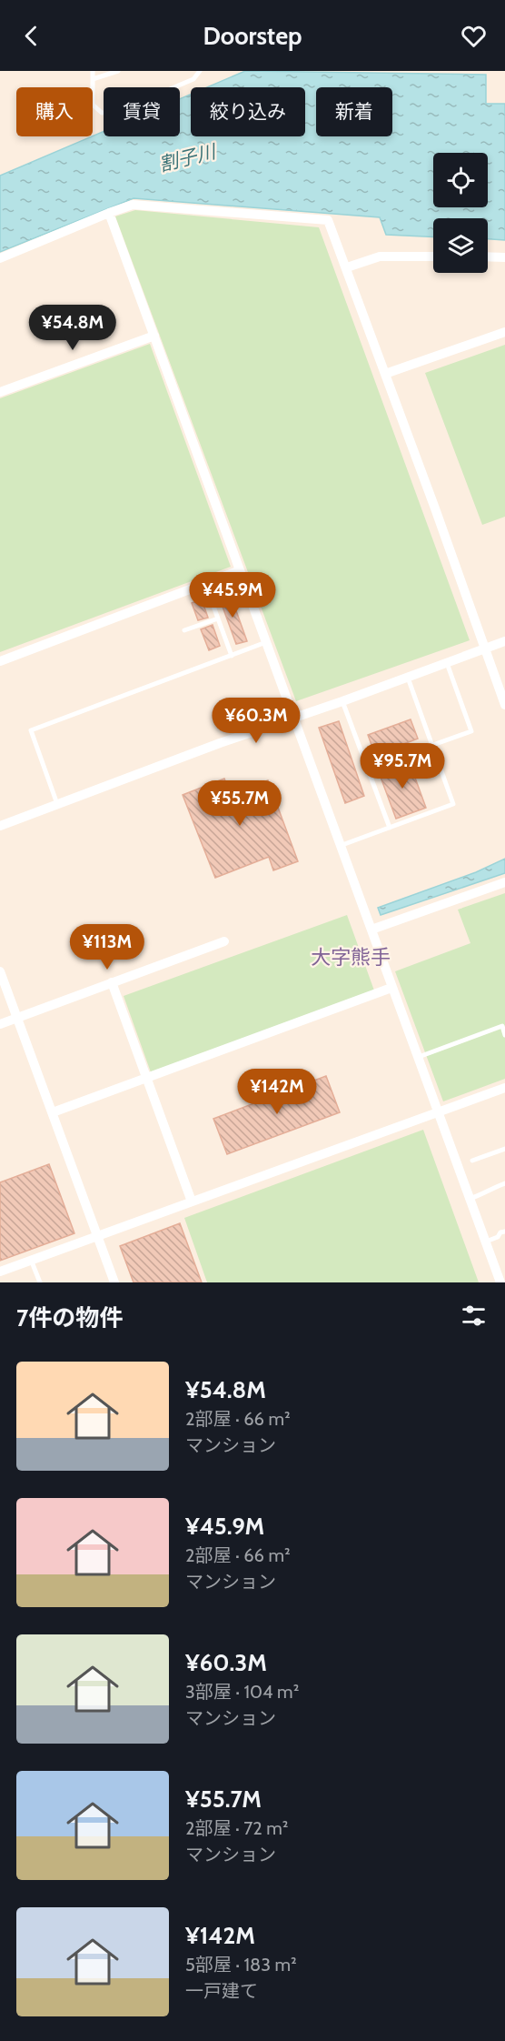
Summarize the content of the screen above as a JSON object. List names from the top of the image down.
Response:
{
  "districts": ["大字熊手"],
  "water": ["割子川"],
  "page": {
    "header": "Doorstep",
    "chip": [
      "購入",
      "賃貸",
      "絞り込み",
      "新着"
    ],
    "price": [
      "¥54.8M",
      "¥45.9M",
      "¥60.3M",
      "¥95.7M",
      "¥55.7M",
      "¥113M",
      "¥142M"
    ],
    "heading": "7件の物件",
    "list": [
      {
        "name": "¥54.8M",
        "note": "2部屋 · 66 m² · マンション"
      },
      {
        "name": "¥45.9M",
        "note": "2部屋 · 66 m² · マンション"
      },
      {
        "name": "¥60.3M",
        "note": "3部屋 · 104 m² · マンション"
      },
      {
        "name": "¥55.7M",
        "note": "2部屋 · 72 m² · マンション"
      },
      {
        "name": "¥142M",
        "note": "5部屋 · 183 m² · 一戸建て"
      }
    ]
  }
}
